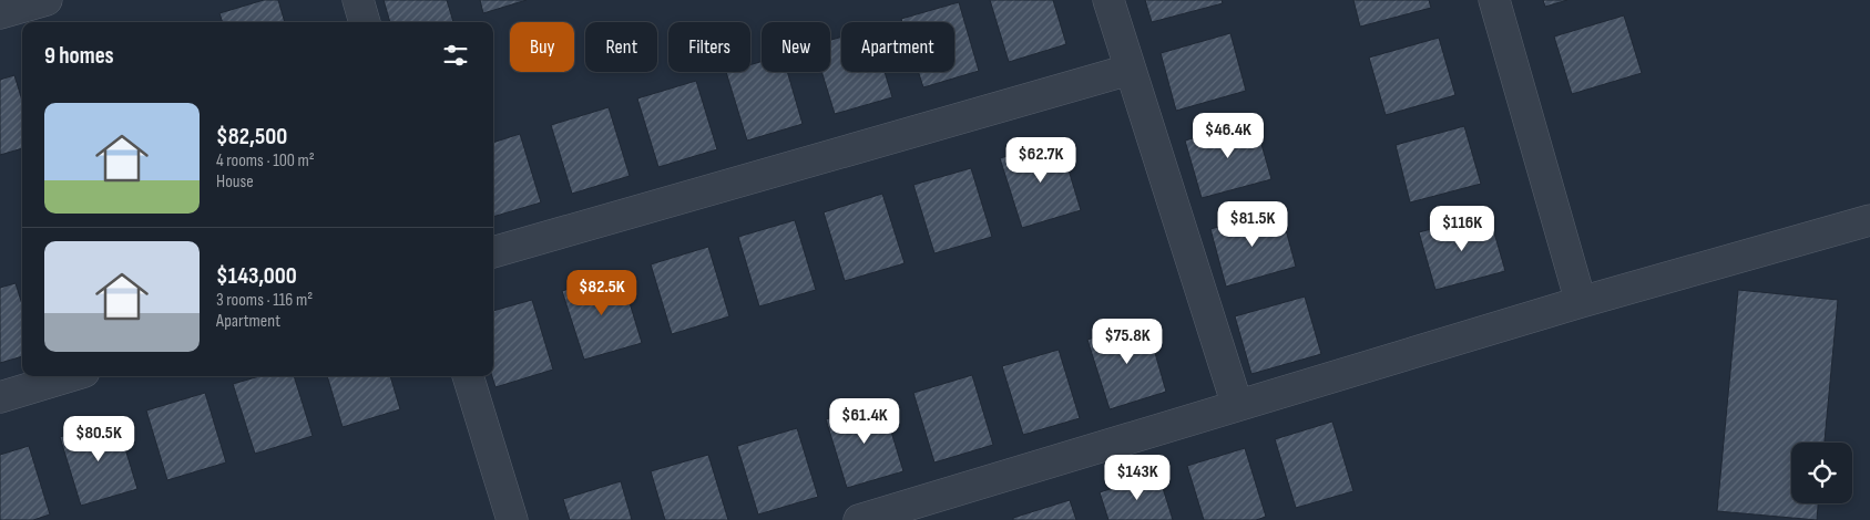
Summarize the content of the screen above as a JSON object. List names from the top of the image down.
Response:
{
  "page": {
    "chip": [
      "Buy",
      "Rent",
      "Filters",
      "New",
      "Apartment"
    ],
    "heading": "9 homes",
    "list": [
      {
        "name": "$82,500",
        "note": "4 rooms · 100 m² · House"
      },
      {
        "name": "$143,000",
        "note": "3 rooms · 116 m² · Apartment"
      }
    ],
    "price": [
      "$46.4K",
      "$62.7K",
      "$81.5K",
      "$116K",
      "$82.5K",
      "$75.8K",
      "$61.4K",
      "$80.5K",
      "$143K"
    ]
  }
}
